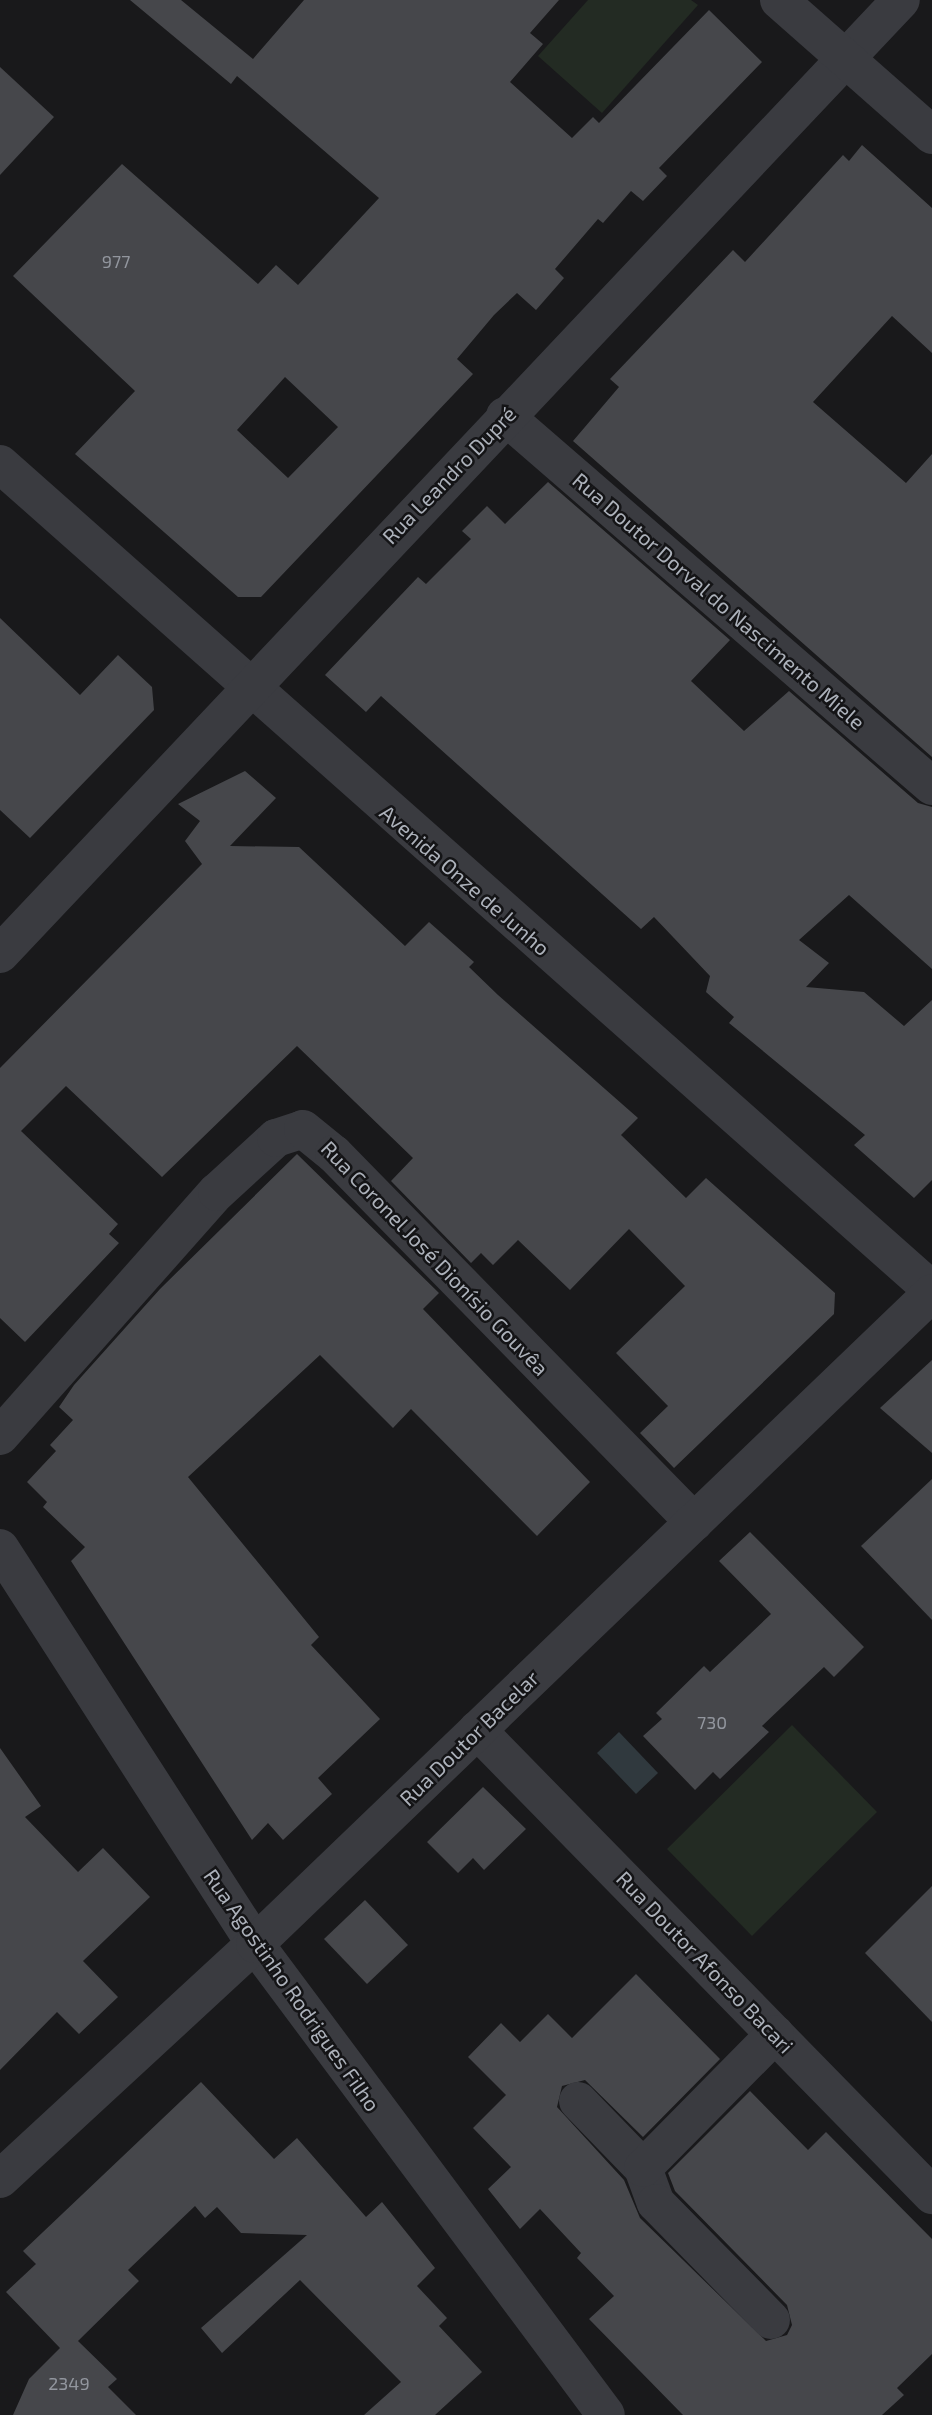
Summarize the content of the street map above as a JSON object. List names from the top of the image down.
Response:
{
  "streets": {
    "street": [
      "Rua Leandro Dupré",
      "Rua Doutor Dorval do Nascimento Miele",
      "Avenida Onze de Junho",
      "Rua Coronel José Dionísio Gouvêa",
      "Rua Doutor Bacelar",
      "Rua Doutor Afonso Bacari",
      "Rua Agostinho Rodrigues Filho"
    ]
  },
  "crossings": [
    ["Rua Leandro Dupré", "Rua Doutor Dorval do Nascimento Miele"],
    ["Rua Leandro Dupré", "Avenida Onze de Junho"],
    ["Avenida Onze de Junho", "Rua Doutor Bacelar"],
    ["Rua Coronel José Dionísio Gouvêa", "Rua Doutor Bacelar"],
    ["Rua Doutor Bacelar", "Rua Doutor Afonso Bacari"],
    ["Rua Doutor Bacelar", "Rua Agostinho Rodrigues Filho"]
  ],
  "house_numbers": ["977", "730", "2349"]
}
